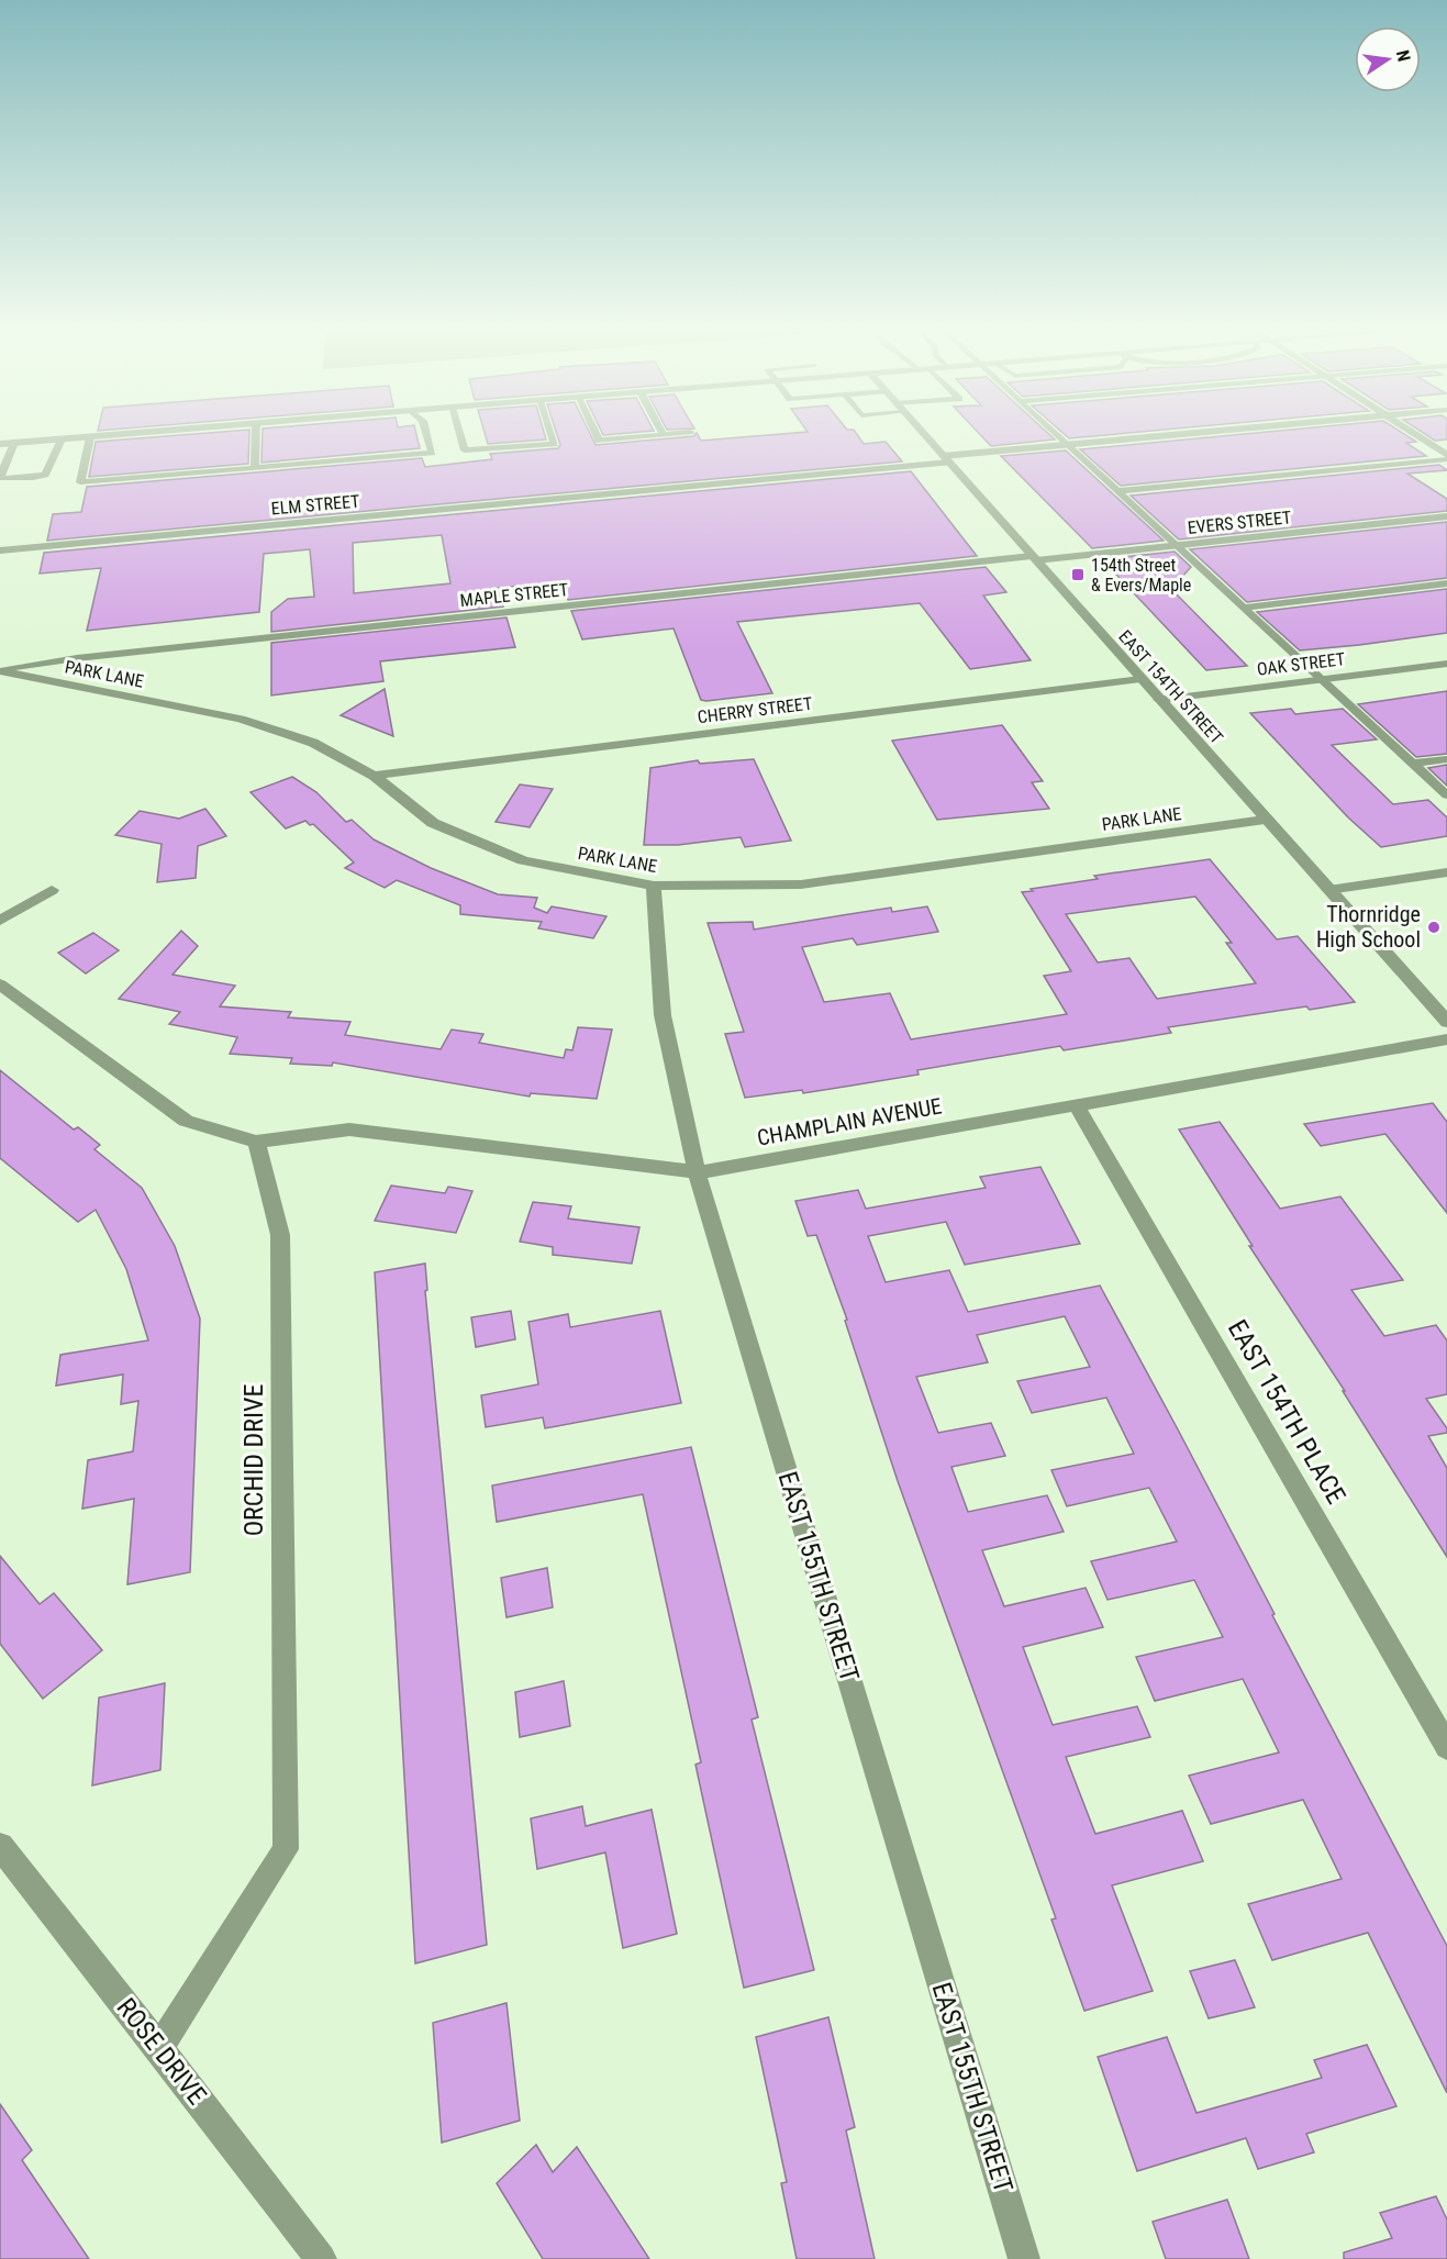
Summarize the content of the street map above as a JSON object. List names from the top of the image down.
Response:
{
  "streets": {
    "street": [
      "ELM STREET",
      "EVERS STREET",
      "MAPLE STREET",
      "OAK STREET",
      "PARK LANE",
      "EAST 154TH STREET",
      "CHERRY STREET",
      "CHAMPLAIN AVENUE",
      "EAST 154TH PLACE",
      "ORCHID DRIVE",
      "EAST 155TH STREET",
      "ROSE DRIVE"
    ]
  },
  "crossings": [
    ["ELM STREET", "EAST 154TH STREET"],
    ["EVERS STREET", "MAPLE STREET"],
    ["EVERS STREET", "EAST 154TH STREET"],
    ["MAPLE STREET", "PARK LANE"],
    ["MAPLE STREET", "EAST 154TH STREET"],
    ["OAK STREET", "EAST 154TH STREET"],
    ["PARK LANE", "EAST 154TH STREET"],
    ["PARK LANE", "CHERRY STREET"],
    ["PARK LANE", "EAST 155TH STREET"],
    ["EAST 154TH STREET", "CHERRY STREET"],
    ["CHAMPLAIN AVENUE", "EAST 154TH PLACE"],
    ["CHAMPLAIN AVENUE", "ORCHID DRIVE"],
    ["CHAMPLAIN AVENUE", "EAST 155TH STREET"],
    ["ORCHID DRIVE", "ROSE DRIVE"]
  ],
  "places": {
    "transit": ["154th Street & Evers/Maple"],
    "other": ["Thornridge High School"]
  },
  "north": "right"
}
